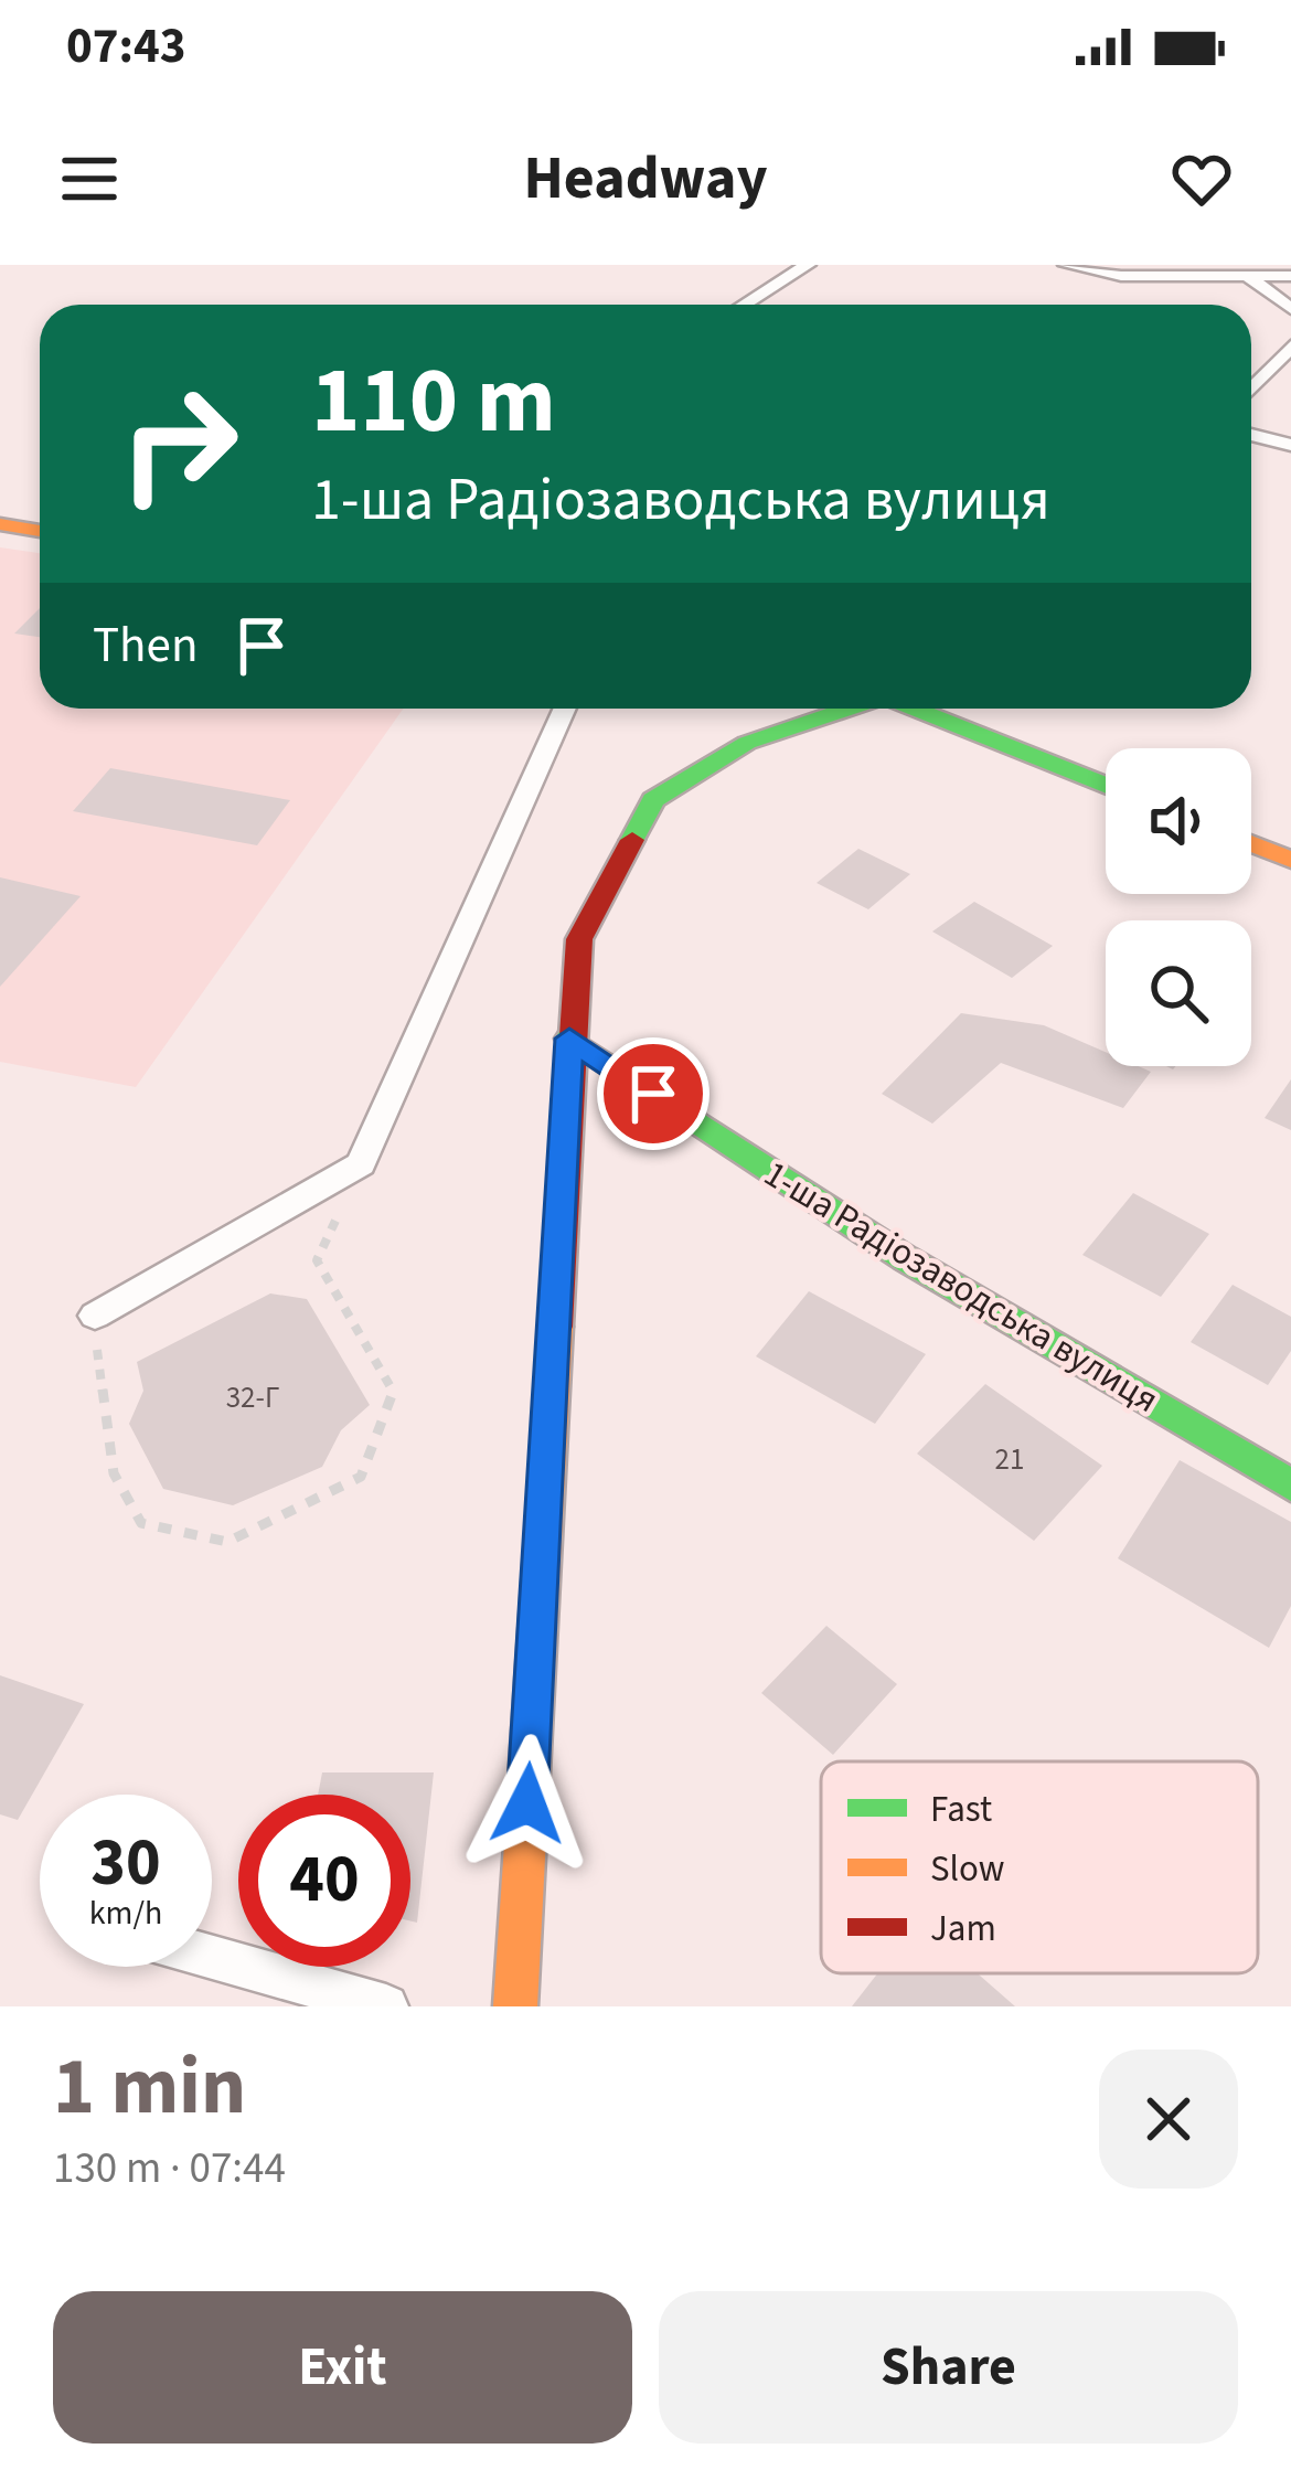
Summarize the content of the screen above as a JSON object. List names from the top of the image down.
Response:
{
  "streets": {
    "street": ["1-ша Радіозаводська вулиця"]
  },
  "house_numbers": ["32-Г", "21"],
  "legend": ["Fast", "Slow", "Jam"],
  "page": {
    "status": "07:43",
    "header": "Headway",
    "turn": ["110 m", "1-ша Радіозаводська вулиця"],
    "then": "Then",
    "speed": "30 km/h",
    "limit": "40",
    "heading": ["1 min", "130 m · 07:44"],
    "buttons": ["Exit", "Share"]
  }
}
